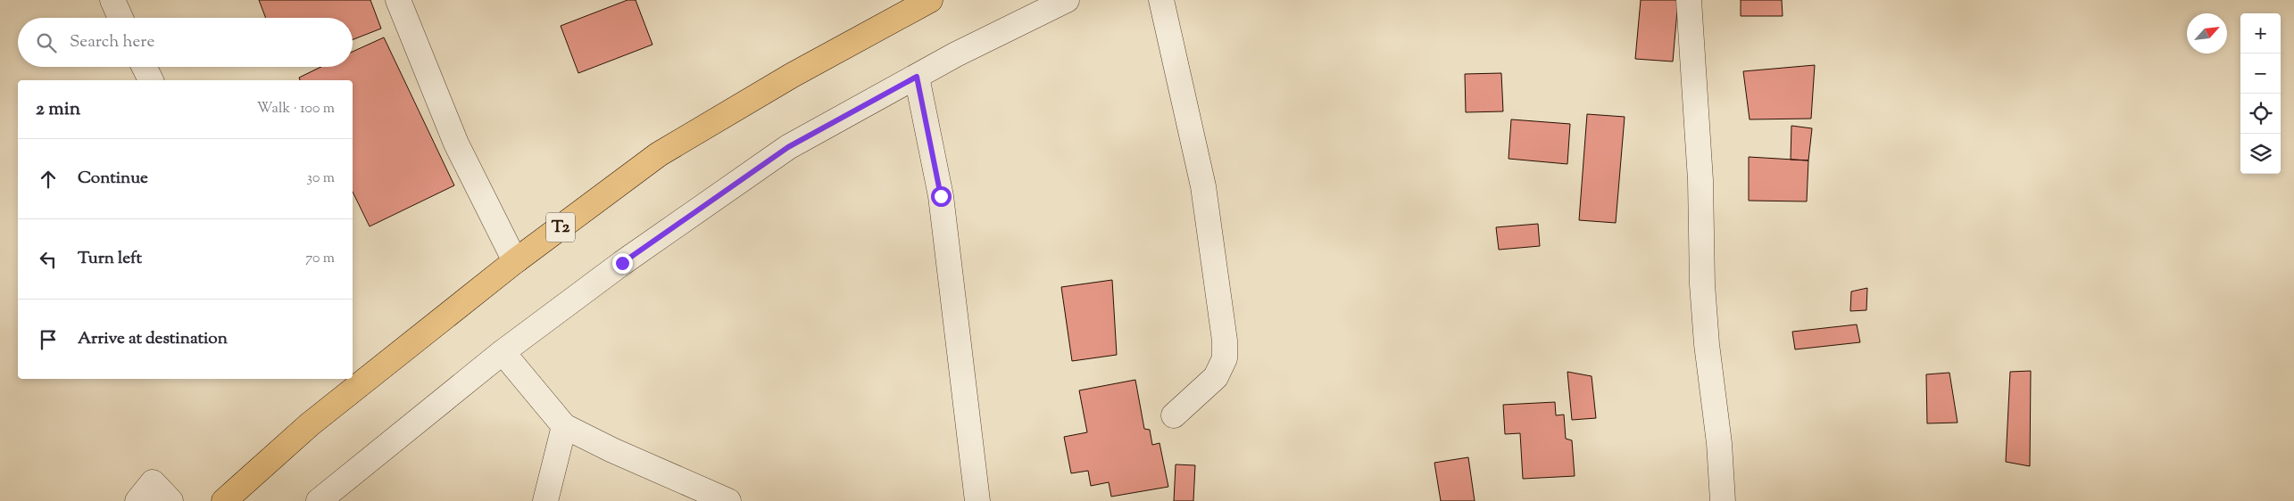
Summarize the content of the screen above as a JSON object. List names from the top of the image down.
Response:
{
  "streets": {
    "highway": ["T2"]
  },
  "north": "top right",
  "page": {
    "map_buttons": ["+", "−"],
    "search": "Search here",
    "heading": ["2 min", "Walk · 100 m"],
    "list": [
      ["Continue", "30 m"],
      ["Turn left", "70 m"],
      "Arrive at destination"
    ]
  }
}
